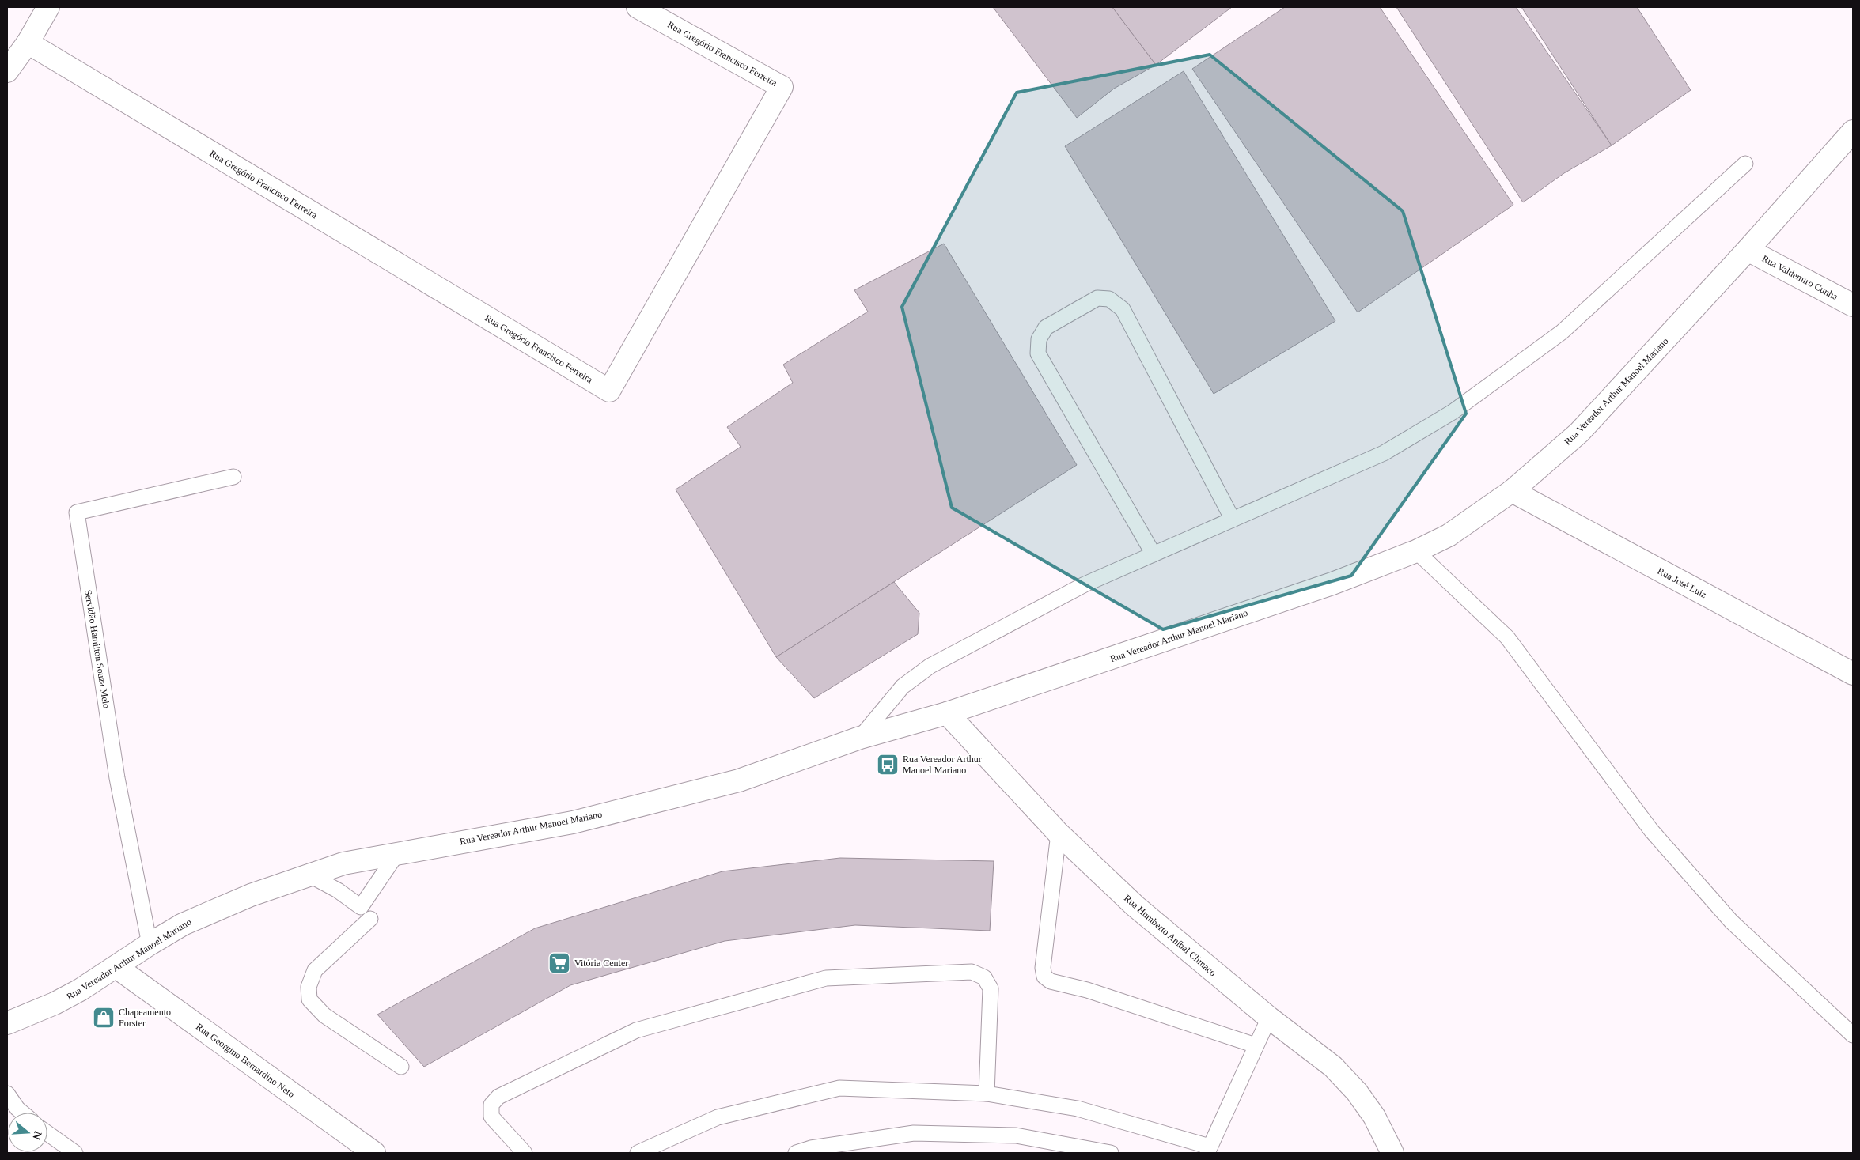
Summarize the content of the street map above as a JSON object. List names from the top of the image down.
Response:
{
  "streets": {
    "street": [
      "Rua Gregório Francisco Ferreira",
      "Rua Valdemiro Cunha",
      "Rua Vereador Arthur Manoel Mariano",
      "Rua José Luiz",
      "Rua Humberto Aníbal Clímaco",
      "Rua Georgino Bernardino Neto"
    ],
    "lane": ["Servidão Hamilton Souza Melo"]
  },
  "crossings": [
    ["Rua Valdemiro Cunha", "Rua Vereador Arthur Manoel Mariano"],
    ["Rua Vereador Arthur Manoel Mariano", "Rua José Luiz"],
    ["Rua Vereador Arthur Manoel Mariano", "Servidão Hamilton Souza Melo"],
    ["Rua Vereador Arthur Manoel Mariano", "Rua Humberto Aníbal Clímaco"],
    ["Rua Vereador Arthur Manoel Mariano", "Rua Georgino Bernardino Neto"]
  ],
  "places": {
    "bus stop": ["Rua Vereador Arthur Manoel Mariano"],
    "supermarket": ["Vitória Center"],
    "shop": ["Chapeamento Forster"]
  },
  "north": "right"
}
